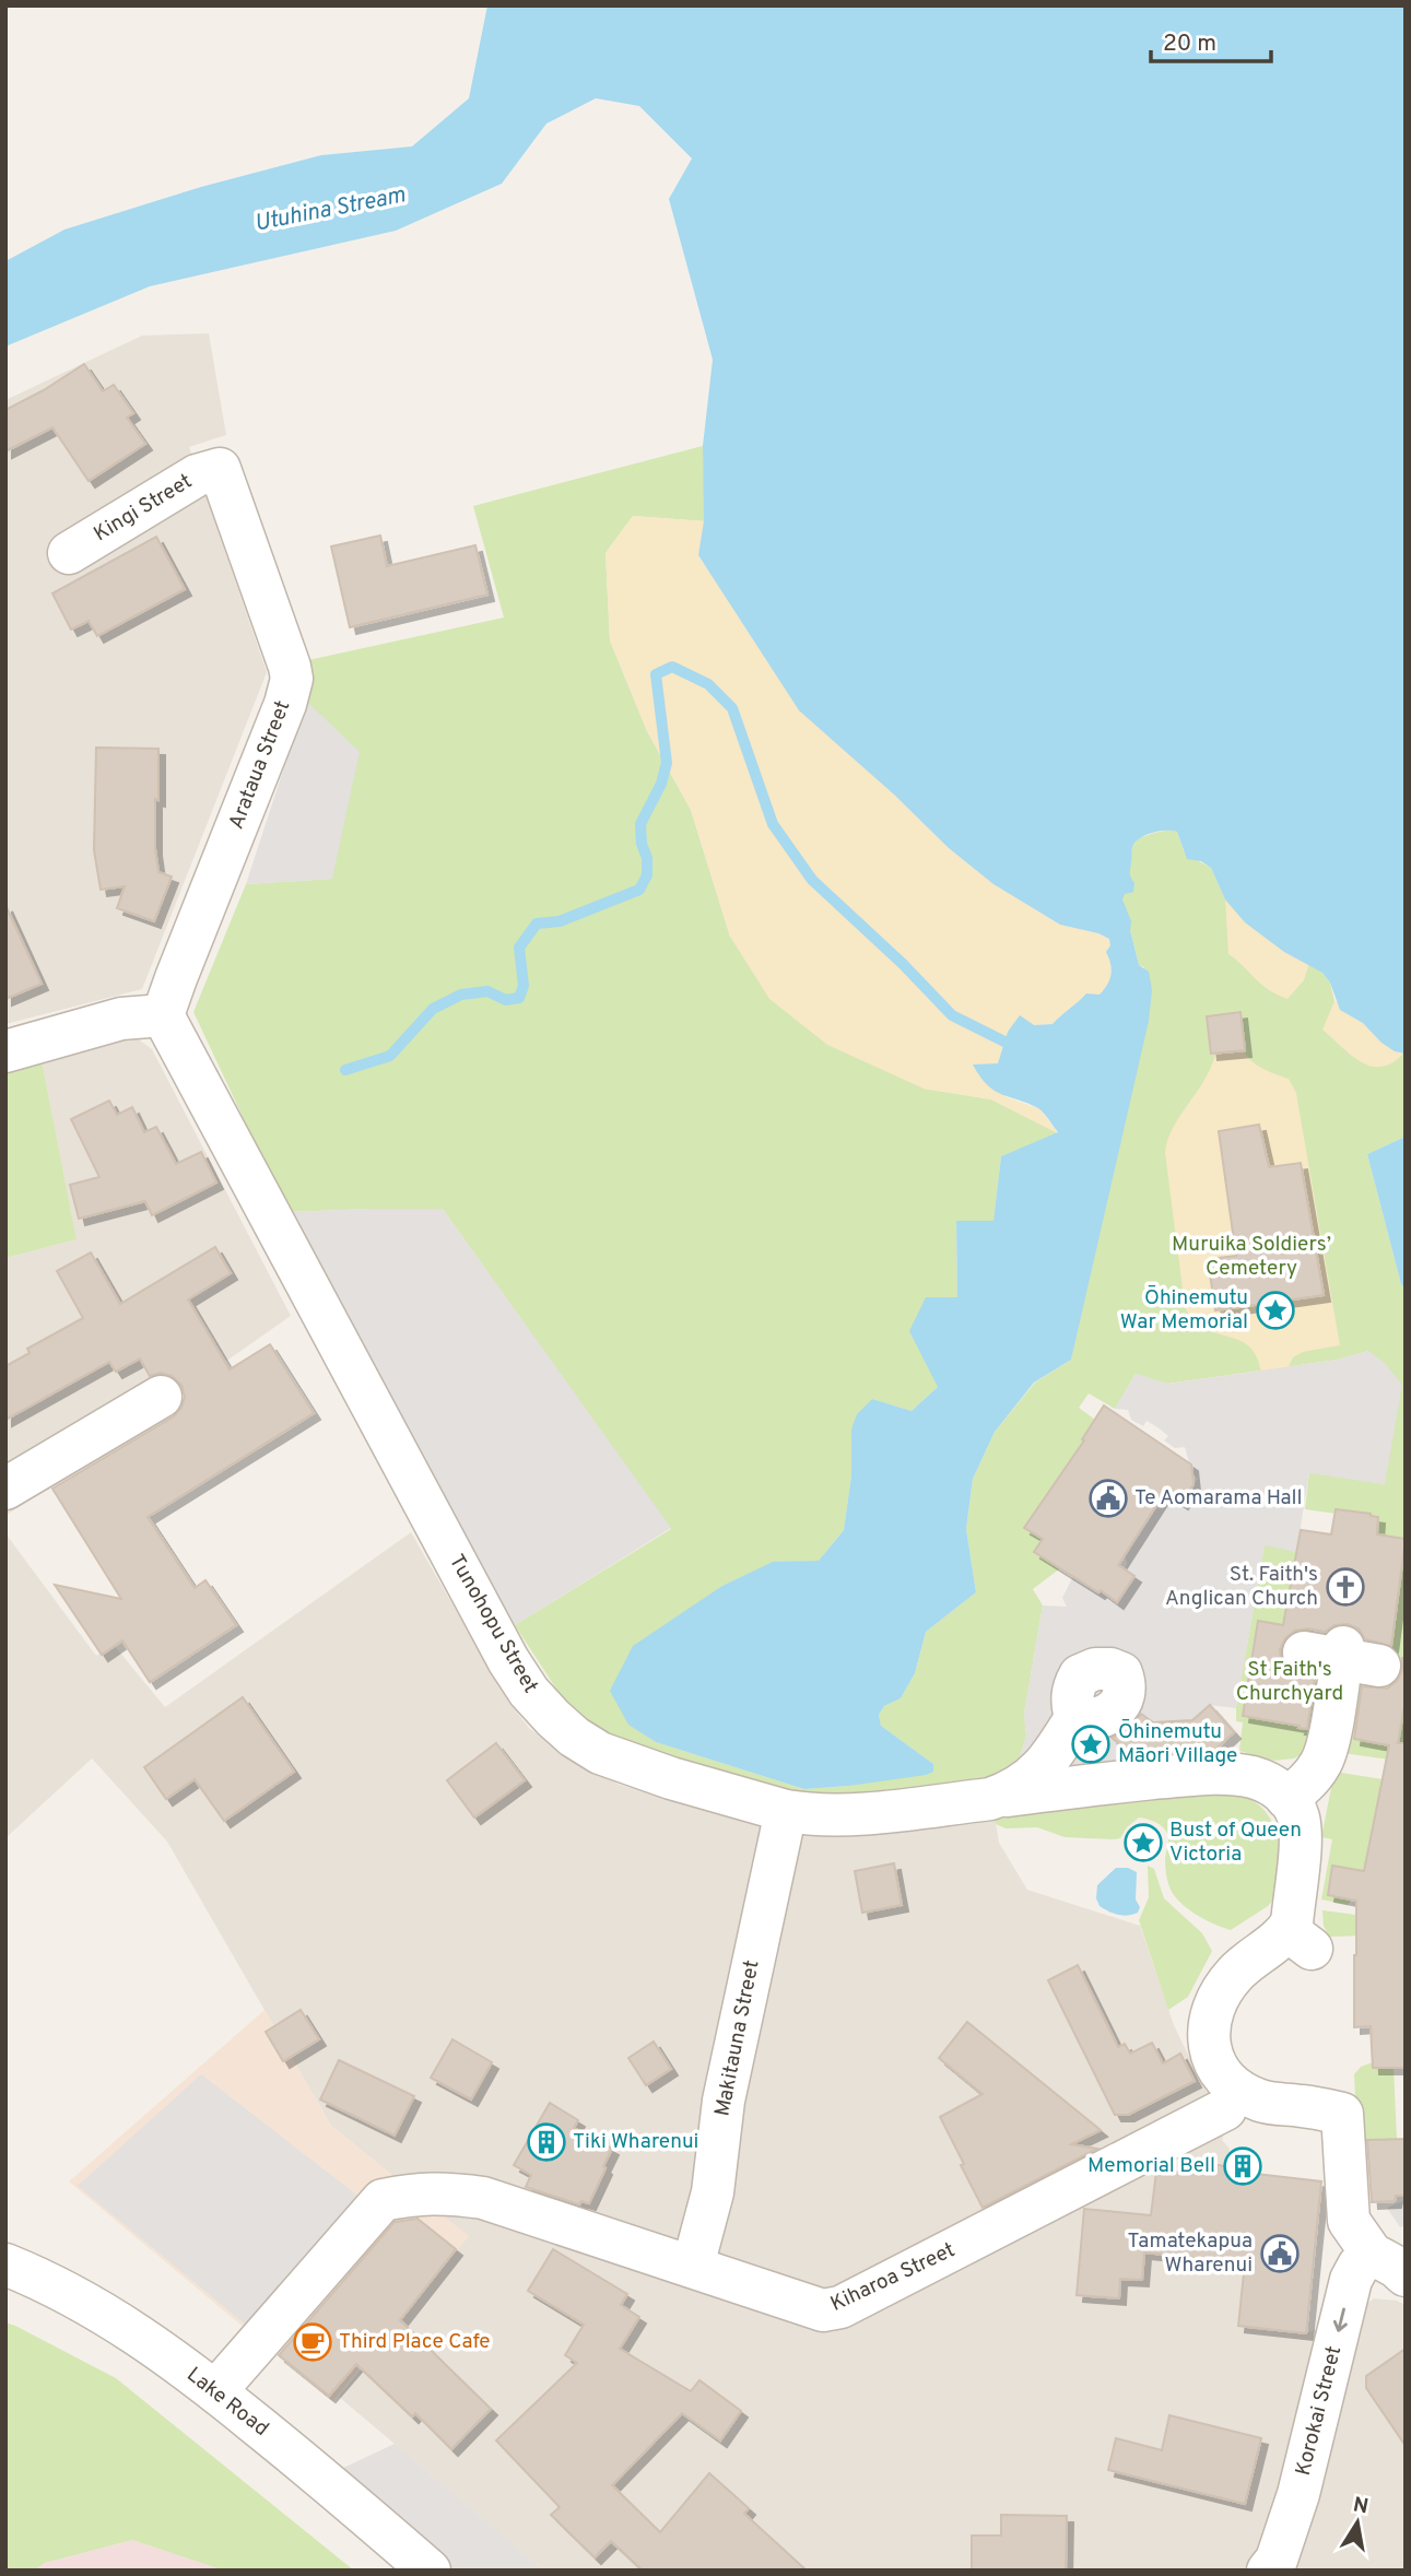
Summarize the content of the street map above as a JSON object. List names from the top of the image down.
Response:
{
  "streets": {
    "street": [
      "Kingi Street",
      "Arataua Street",
      "Tunohopu Street",
      "Makitauna Street",
      "Kiharoa Street",
      "Lake Road",
      "Korokai Street"
    ]
  },
  "crossings": [
    ["Kingi Street", "Arataua Street"],
    ["Arataua Street", "Tunohopu Street"],
    ["Tunohopu Street", "Makitauna Street"],
    ["Makitauna Street", "Kiharoa Street"],
    ["Kiharoa Street", "Lake Road"]
  ],
  "one_way": ["Korokai Street"],
  "water": ["Utuhina Stream"],
  "parks": ["Muruika Soldiers’ Cemetery", "St Faith's Churchyard"],
  "places": {
    "place": ["Ōhinemutu War Memorial", "Ōhinemutu Māori Village", "Bust of Queen Victoria"],
    "public building": ["Te Aomarama Hall", "Tamatekapua Wharenui"],
    "church": ["St. Faith's Anglican Church"],
    "building": ["Tiki Wharenui", "Memorial Bell"],
    "cafe": ["Third Place Cafe"]
  },
  "scale_bar": "20 m",
  "north": "top"
}
